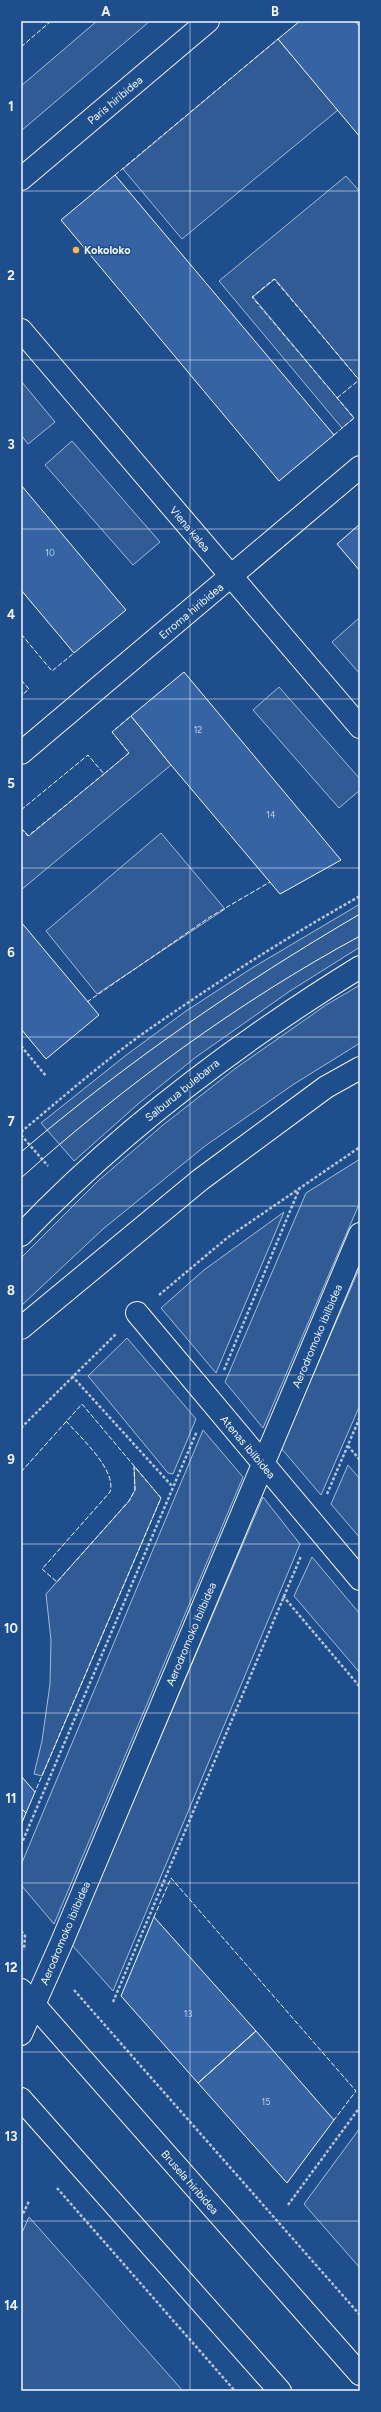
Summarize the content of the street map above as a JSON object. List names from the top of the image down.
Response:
{
  "streets": {
    "street": [
      "Paris hiribidea",
      "Viena kalea",
      "Erroma hiribidea",
      "Salburua bulebarra",
      "Aerodromoko ibilbidea",
      "Atenas ibilbidea",
      "Brusela hiribidea"
    ]
  },
  "crossings": [
    ["Viena kalea", "Erroma hiribidea"],
    ["Aerodromoko ibilbidea", "Atenas ibilbidea"],
    ["Aerodromoko ibilbidea", "Brusela hiribidea"]
  ],
  "places": ["Kokoloko"],
  "house_numbers": [
    "10",
    "12",
    "14",
    "13",
    "15"
  ],
  "grid": {
    "columns": ["A", "B"],
    "rows": [
      "1",
      "2",
      "3",
      "4",
      "5",
      "6",
      "7",
      "8",
      "9",
      "10",
      "11",
      "12",
      "13",
      "14"
    ]
  }
}
